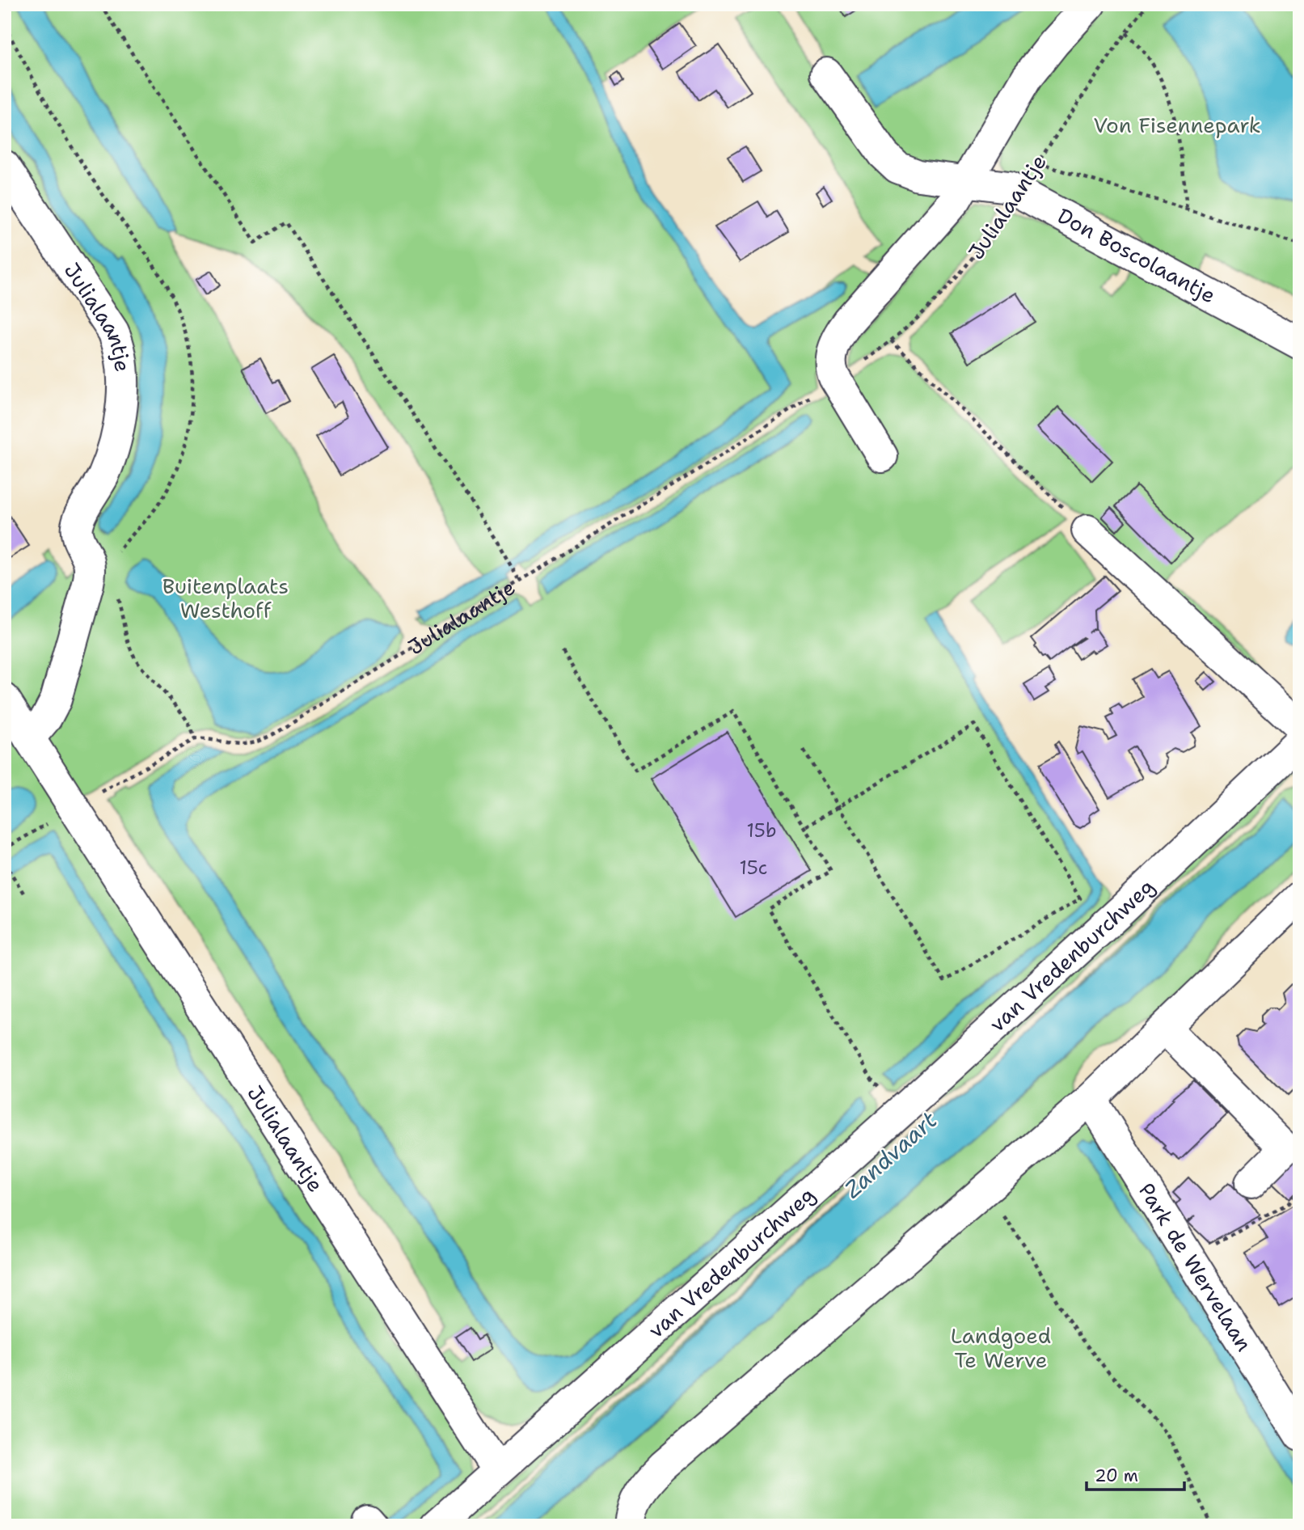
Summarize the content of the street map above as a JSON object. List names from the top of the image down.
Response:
{
  "streets": {
    "street": [
      "Julialaantje",
      "Don Boscolaantje",
      "van Vredenburchweg",
      "Park de Wervelaan"
    ]
  },
  "crossings": [
    ["Julialaantje", "Don Boscolaantje"],
    ["Julialaantje", "van Vredenburchweg"]
  ],
  "water": ["Zandvaart"],
  "parks": ["Von Fisennepark", "Buitenplaats Westhoff", "Landgoed Te Werve"],
  "house_numbers": ["15b", "15c"],
  "scale_bar": "20 m"
}
